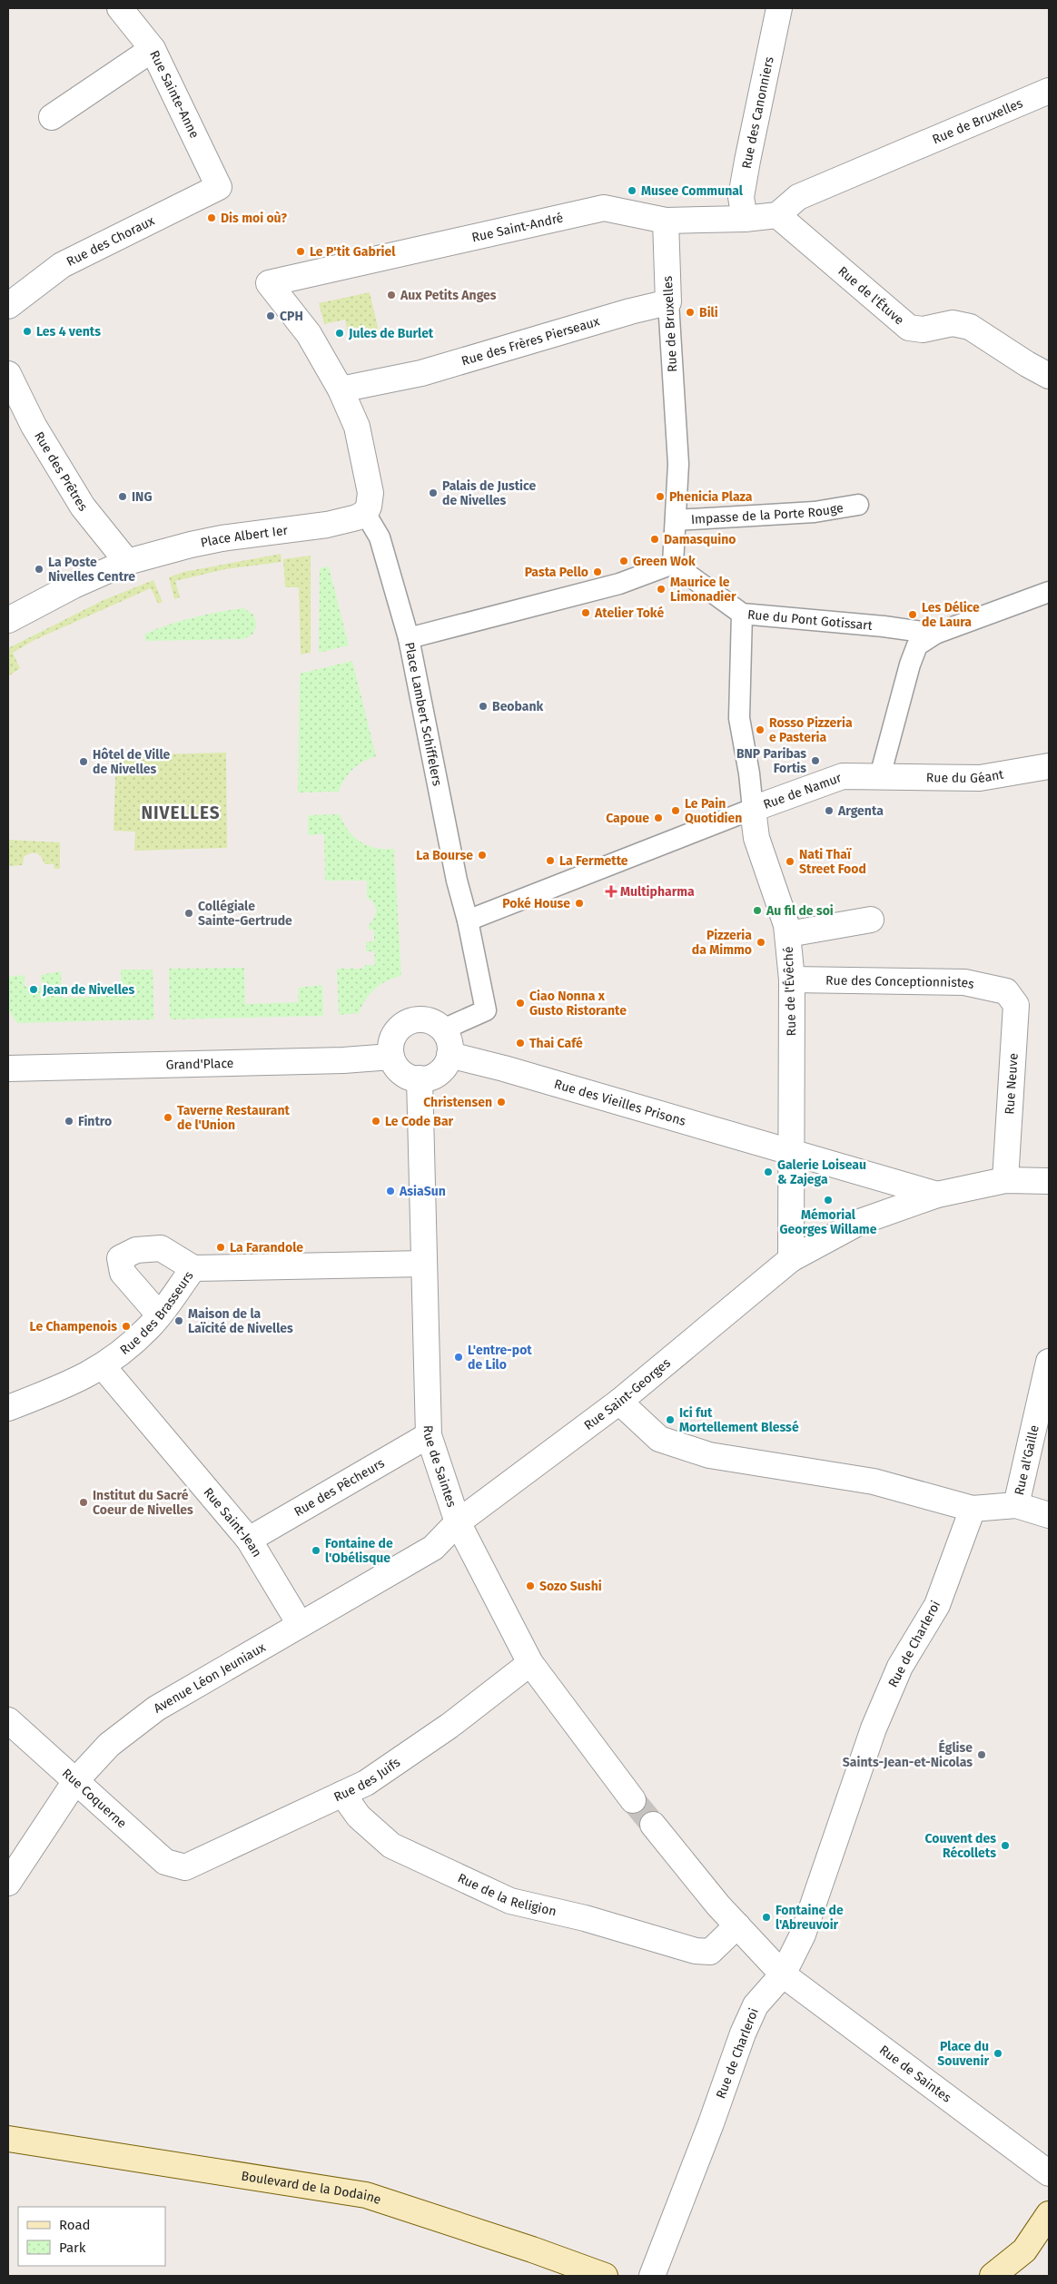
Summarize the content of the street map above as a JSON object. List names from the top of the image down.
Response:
{
  "streets": {
    "main road": ["Boulevard de la Dodaine"],
    "street": [
      "Rue Sainte-Anne",
      "Rue des Canonniers",
      "Rue de Bruxelles",
      "Rue Saint-André",
      "Rue des Choraux",
      "Rue de l'Étuve",
      "Rue des Frères Pierseaux",
      "Rue des Prêtres",
      "Impasse de la Porte Rouge",
      "Place Albert Ier",
      "Rue du Pont Gotissart",
      "Place Lambert Schiffelers",
      "Rue du Géant",
      "Rue de Namur",
      "Rue des Conceptionnistes",
      "Rue de l'Évêché",
      "Grand'Place",
      "Rue Neuve",
      "Rue des Vieilles Prisons",
      "Rue des Brasseurs",
      "Rue Saint-Georges",
      "Rue al'Gaille",
      "Rue de Saintes",
      "Rue des Pêcheurs",
      "Rue Saint-Jean",
      "Rue de Charleroi",
      "Avenue Léon Jeuniaux",
      "Rue des Juifs",
      "Rue Coquerne",
      "Rue de la Religion"
    ]
  },
  "crossings": [
    ["Rue Sainte-Anne", "Rue des Choraux"],
    ["Rue de Bruxelles", "Rue Saint-André"],
    ["Rue de Bruxelles", "Rue de l'Étuve"],
    ["Rue de Bruxelles", "Rue des Frères Pierseaux"],
    ["Rue de Bruxelles", "Impasse de la Porte Rouge"],
    ["Rue de Bruxelles", "Rue du Pont Gotissart"],
    ["Rue Saint-André", "Rue des Frères Pierseaux"],
    ["Rue des Prêtres", "Place Albert Ier"],
    ["Place Albert Ier", "Place Lambert Schiffelers"],
    ["Place Lambert Schiffelers", "Rue de Namur"],
    ["Rue du Géant", "Rue de Namur"],
    ["Rue de Namur", "Rue de l'Évêché"],
    ["Rue des Conceptionnistes", "Rue de l'Évêché"],
    ["Rue des Conceptionnistes", "Rue Neuve"],
    ["Rue de l'Évêché", "Rue des Vieilles Prisons"],
    ["Rue de l'Évêché", "Rue Saint-Georges"],
    ["Grand'Place", "Rue des Vieilles Prisons"],
    ["Grand'Place", "Rue de Saintes"],
    ["Rue Neuve", "Rue Saint-Georges"],
    ["Rue des Vieilles Prisons", "Rue Saint-Georges"],
    ["Rue des Vieilles Prisons", "Rue de Saintes"],
    ["Rue des Brasseurs", "Rue de Saintes"],
    ["Rue des Brasseurs", "Rue Saint-Jean"],
    ["Rue Saint-Georges", "Rue de Saintes"],
    ["Rue Saint-Georges", "Avenue Léon Jeuniaux"],
    ["Rue de Saintes", "Rue des Pêcheurs"],
    ["Rue de Saintes", "Rue de Charleroi"],
    ["Rue de Saintes", "Avenue Léon Jeuniaux"],
    ["Rue de Saintes", "Rue des Juifs"],
    ["Rue de Saintes", "Rue de la Religion"],
    ["Rue des Pêcheurs", "Rue Saint-Jean"],
    ["Rue Saint-Jean", "Avenue Léon Jeuniaux"],
    ["Avenue Léon Jeuniaux", "Rue Coquerne"],
    ["Rue des Juifs", "Rue Coquerne"],
    ["Rue des Juifs", "Rue de la Religion"]
  ],
  "districts": ["NIVELLES"],
  "places": {
    "other": [
      "Musee Communal",
      "Dis moi où?",
      "Le P'tit Gabriel",
      "Aux Petits Anges",
      "Bili",
      "CPH",
      "Les 4 vents",
      "Jules de Burlet",
      "Palais de Justice de Nivelles",
      "ING",
      "Phenicia Plaza",
      "Damasquino",
      "Green Wok",
      "La Poste Nivelles Centre",
      "Pasta Pello",
      "Maurice le Limonadier",
      "Atelier Toké",
      "Les Délice de Laura",
      "Beobank",
      "Rosso Pizzeria e Pasteria",
      "BNP Paribas Fortis",
      "Hôtel de Ville de Nivelles",
      "Le Pain Quotidien",
      "Argenta",
      "Capoue",
      "La Bourse",
      "La Fermette",
      "Nati Thaï Street Food",
      "Poké House",
      "Au fil de soi",
      "Collégiale Sainte-Gertrude",
      "Pizzeria da Mimmo",
      "Jean de Nivelles",
      "Ciao Nonna x Gusto Ristorante",
      "Thai Café",
      "Christensen",
      "Taverne Restaurant de l'Union",
      "Fintro",
      "Le Code Bar",
      "Galerie Loiseau & Zajega",
      "AsiaSun",
      "Mémorial Georges Willame",
      "La Farandole",
      "Maison de la Laïcité de Nivelles",
      "Le Champenois",
      "L'entre-pot de Lilo",
      "Ici fut Mortellement Blessé",
      "Institut du Sacré Coeur de Nivelles",
      "Fontaine de l'Obélisque",
      "Sozo Sushi",
      "Église Saints-Jean-et-Nicolas",
      "Couvent des Récollets",
      "Fontaine de l'Abreuvoir",
      "Place du Souvenir"
    ],
    "health": ["Multipharma"]
  },
  "legend": ["Road", "Park"]
}
